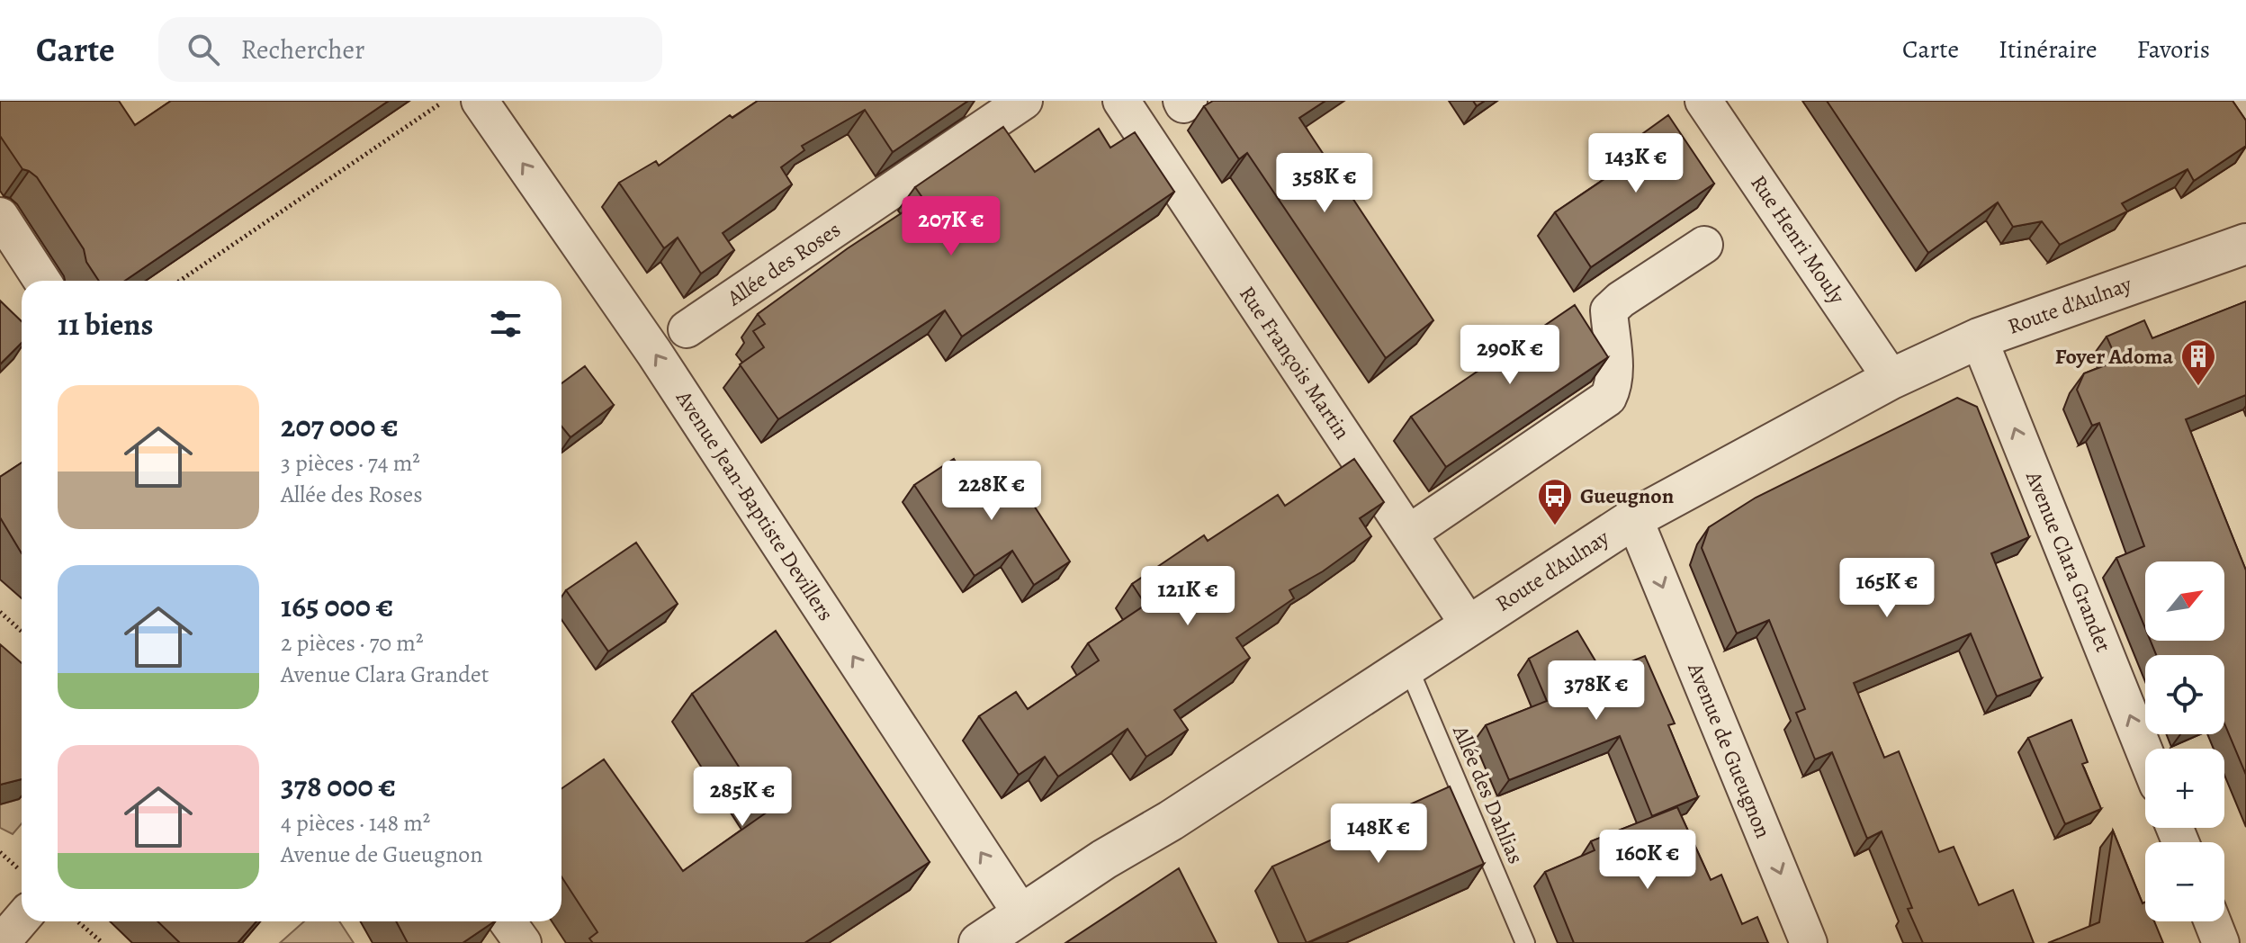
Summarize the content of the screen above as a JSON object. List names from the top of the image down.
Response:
{
  "streets": {
    "street": [
      "Rue Henri Mouly",
      "Allée des Roses",
      "Route d'Aulnay",
      "Rue François Martin",
      "Avenue Jean-Baptiste Devillers",
      "Avenue Clara Grandet",
      "Avenue de Gueugnon"
    ],
    "lane": ["Allée des Dahlias"]
  },
  "crossings": [
    ["Rue Henri Mouly", "Route d'Aulnay"],
    ["Route d'Aulnay", "Rue François Martin"],
    ["Route d'Aulnay", "Avenue Jean-Baptiste Devillers"],
    ["Route d'Aulnay", "Avenue Clara Grandet"],
    ["Route d'Aulnay", "Avenue de Gueugnon"],
    ["Route d'Aulnay", "Allée des Dahlias"]
  ],
  "one_way": ["Avenue Jean-Baptiste Devillers", "Avenue Clara Grandet", "Avenue de Gueugnon"],
  "places": {
    "building": ["Foyer Adoma"],
    "bus stop": ["Gueugnon"]
  },
  "north": "top right",
  "page": {
    "header": "Carte",
    "search": "Rechercher",
    "nav": ["Carte", "Itinéraire", "Favoris"],
    "price": [
      "143K €",
      "358K €",
      "207K €",
      "290K €",
      "228K €",
      "165K €",
      "121K €",
      "378K €",
      "285K €",
      "148K €",
      "160K €"
    ],
    "heading": "11 biens",
    "list": [
      {
        "name": "207 000 €",
        "note": "3 pièces · 74 m² · Allée des Roses"
      },
      {
        "name": "165 000 €",
        "note": "2 pièces · 70 m² · Avenue Clara Grandet"
      },
      {
        "name": "378 000 €",
        "note": "4 pièces · 148 m² · Avenue de Gueugnon"
      }
    ],
    "map_buttons": ["+", "−"]
  }
}
